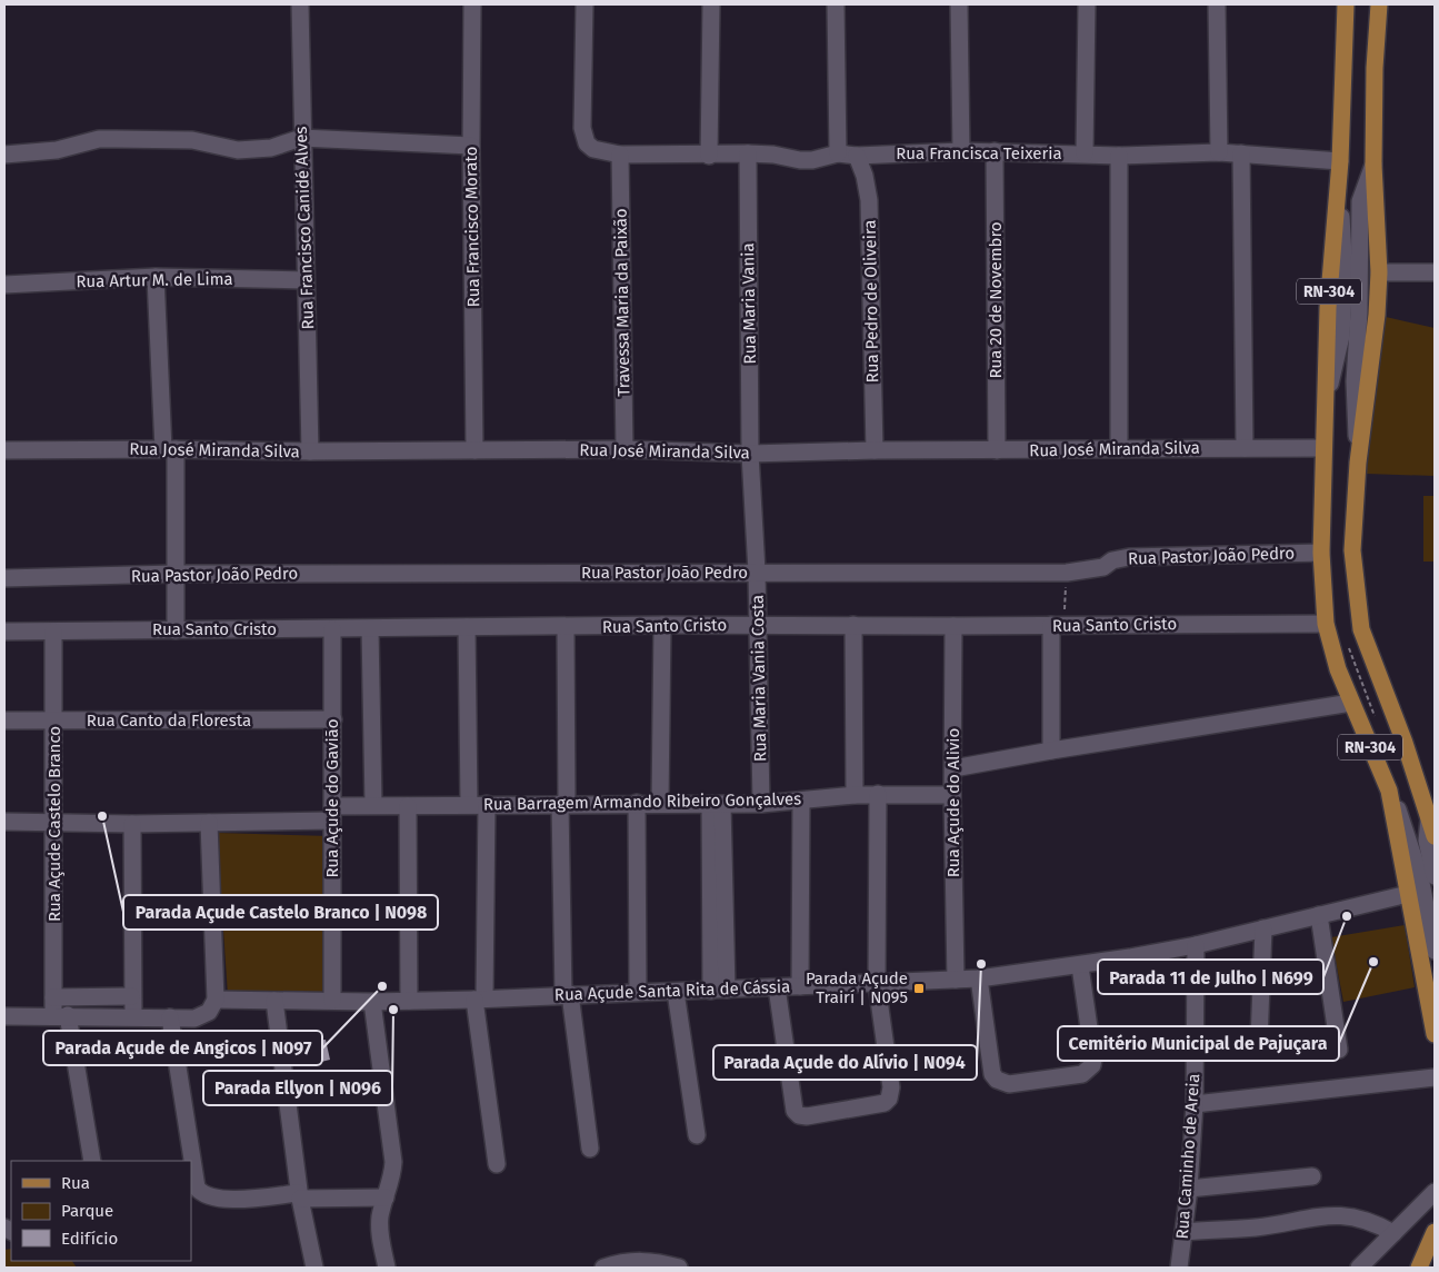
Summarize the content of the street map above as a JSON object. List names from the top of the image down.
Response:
{
  "streets": {
    "main road": ["RN-304"],
    "street": [
      "Rua Francisca Teixeria",
      "Rua Francisco Morato",
      "Rua Francisco Canidé Alves",
      "Rua Artur M. de Lima",
      "Rua 20 de Novembro",
      "Rua Pedro de Oliveira",
      "Travessa Maria da Paixão",
      "Rua Maria Vania",
      "Rua José Miranda Silva",
      "Rua Pastor João Pedro",
      "Rua Santo Cristo",
      "Rua Maria Vania Costa",
      "Rua Canto da Floresta",
      "Rua Açude do Gavião",
      "Rua Barragem Armando Ribeiro Gonçalves",
      "Rua Açude do Alivio",
      "Rua Açude Castelo Branco",
      "Rua Açude Santa Rita de Cássia",
      "Rua Caminho de Areia"
    ]
  },
  "crossings": [
    ["Rua Francisca Teixeria", "RN-304"],
    ["Rua Francisca Teixeria", "Rua 20 de Novembro"],
    ["Rua Francisca Teixeria", "Rua Pedro de Oliveira"],
    ["Rua Francisca Teixeria", "Travessa Maria da Paixão"],
    ["Rua Francisca Teixeria", "Rua Maria Vania"],
    ["Rua Francisco Morato", "Rua José Miranda Silva"],
    ["Rua Francisco Canidé Alves", "Rua Artur M. de Lima"],
    ["Rua Francisco Canidé Alves", "Rua José Miranda Silva"],
    ["RN-304", "Rua José Miranda Silva"],
    ["RN-304", "Rua Pastor João Pedro"],
    ["RN-304", "Rua Santo Cristo"],
    ["RN-304", "Rua Açude Santa Rita de Cássia"],
    ["Rua 20 de Novembro", "Rua José Miranda Silva"],
    ["Rua Pedro de Oliveira", "Rua José Miranda Silva"],
    ["Travessa Maria da Paixão", "Rua José Miranda Silva"],
    ["Rua Maria Vania", "Rua José Miranda Silva"],
    ["Rua Maria Vania", "Rua Maria Vania Costa"],
    ["Rua José Miranda Silva", "Rua Maria Vania Costa"],
    ["Rua Pastor João Pedro", "Rua Maria Vania Costa"],
    ["Rua Santo Cristo", "Rua Maria Vania Costa"],
    ["Rua Santo Cristo", "Rua Açude do Gavião"],
    ["Rua Santo Cristo", "Rua Açude do Alivio"],
    ["Rua Santo Cristo", "Rua Açude Castelo Branco"],
    ["Rua Maria Vania Costa", "Rua Barragem Armando Ribeiro Gonçalves"],
    ["Rua Canto da Floresta", "Rua Açude do Gavião"],
    ["Rua Canto da Floresta", "Rua Açude Castelo Branco"],
    ["Rua Açude do Gavião", "Rua Barragem Armando Ribeiro Gonçalves"],
    ["Rua Açude do Gavião", "Rua Açude Santa Rita de Cássia"],
    ["Rua Barragem Armando Ribeiro Gonçalves", "Rua Açude do Alivio"],
    ["Rua Barragem Armando Ribeiro Gonçalves", "Rua Açude Castelo Branco"],
    ["Rua Açude do Alivio", "Rua Açude Santa Rita de Cássia"],
    ["Rua Açude Santa Rita de Cássia", "Rua Caminho de Areia"]
  ],
  "places": {
    "other": [
      "Parada Açude Castelo Branco | N098",
      "Parada 11 de Julho | N699",
      "Cemitério Municipal de Pajuçara",
      "Parada Açude do Alívio | N094",
      "Parada Açude de Angicos | N097",
      "Parada Ellyon | N096"
    ],
    "transit": ["Parada Açude Trairí | N095"]
  },
  "legend": ["Rua", "Parque", "Edifício"]
}
